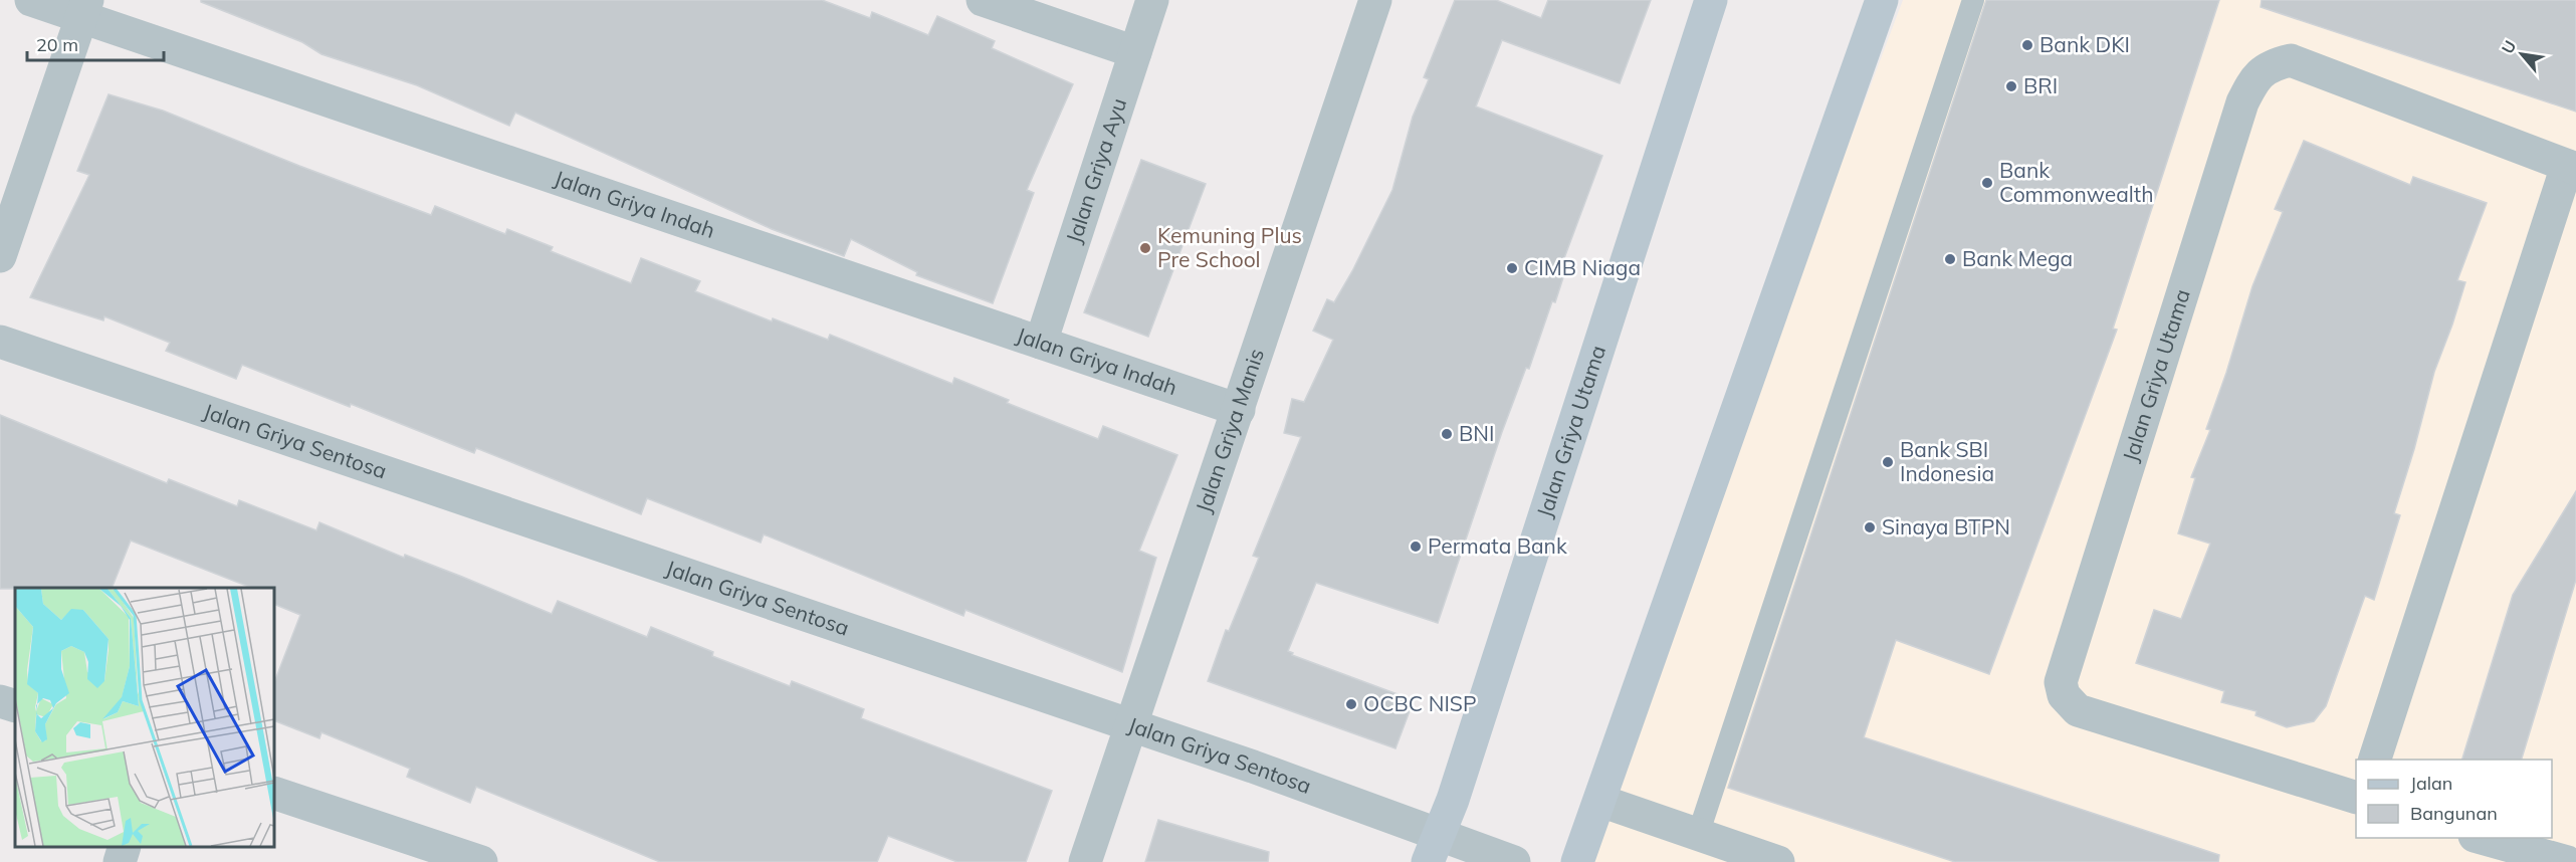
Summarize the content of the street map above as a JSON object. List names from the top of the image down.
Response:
{
  "streets": {
    "main road": ["Jalan Griya Utama"],
    "street": [
      "Jalan Griya Ayu",
      "Jalan Griya Indah",
      "Jalan Griya Manis",
      "Jalan Griya Sentosa"
    ]
  },
  "crossings": [
    ["Jalan Griya Ayu", "Jalan Griya Indah"],
    ["Jalan Griya Indah", "Jalan Griya Manis"],
    ["Jalan Griya Utama", "Jalan Griya Sentosa"],
    ["Jalan Griya Manis", "Jalan Griya Sentosa"]
  ],
  "places": [
    "Bank DKI",
    "BRI",
    "Bank Commonwealth",
    "Kemuning Plus Pre School",
    "Bank Mega",
    "CIMB Niaga",
    "BNI",
    "Bank SBI Indonesia",
    "Sinaya BTPN",
    "Permata Bank",
    "OCBC NISP"
  ],
  "legend": ["Jalan", "Bangunan"],
  "scale_bar": "20 m",
  "north": "top left"
}
